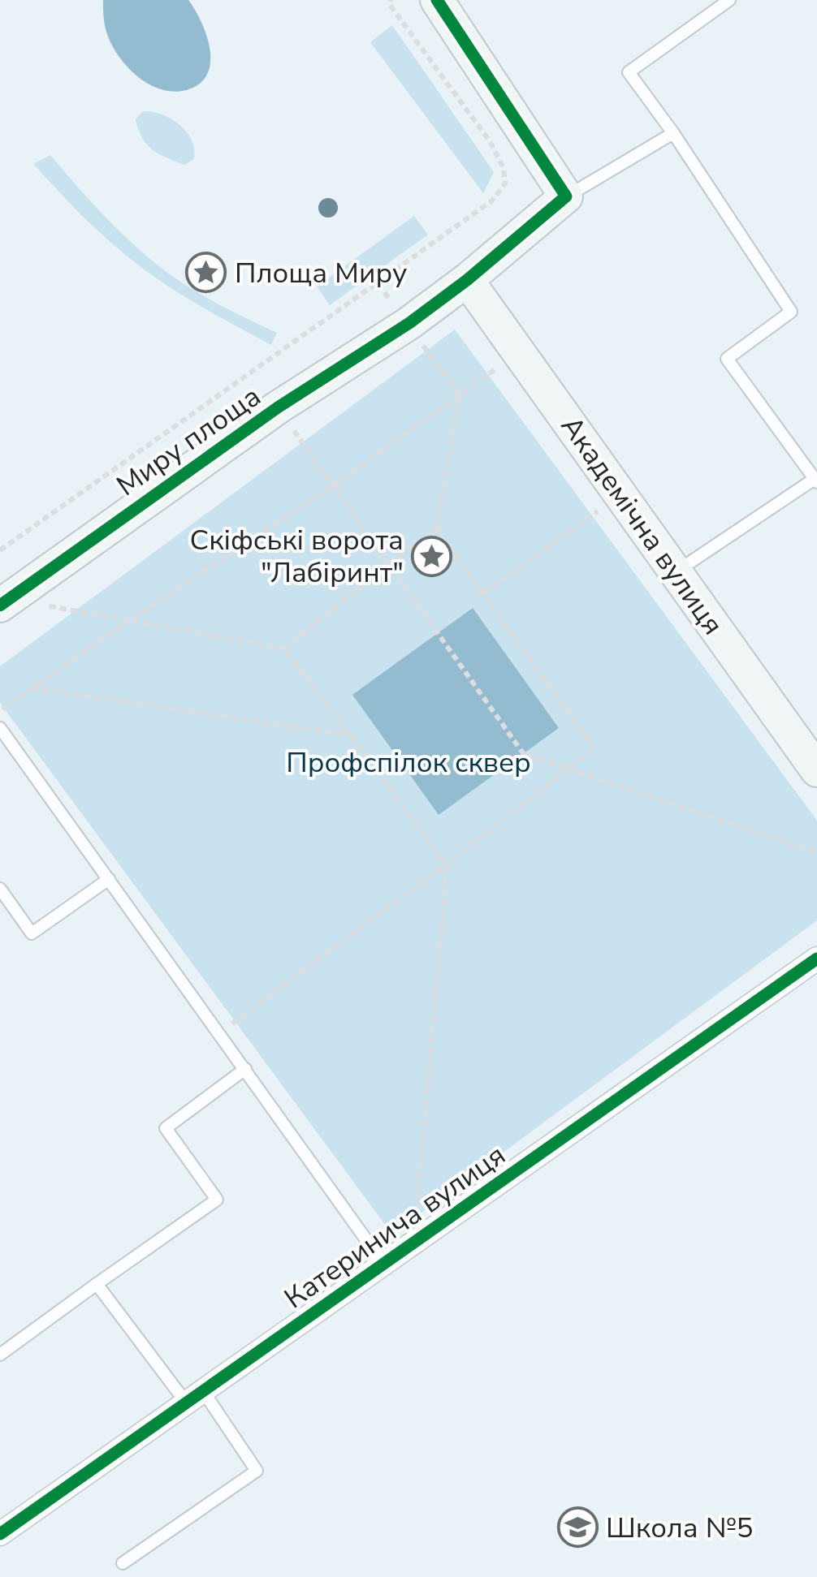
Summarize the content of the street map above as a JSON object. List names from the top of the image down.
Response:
{
  "streets": {
    "street": ["Миру площа", "Академічна вулиця", "Катеринича вулиця"]
  },
  "crossings": [
    ["Миру площа", "Академічна вулиця"]
  ],
  "parks": ["Профспілок сквер"],
  "places": {
    "place": ["Площа Миру", "Скіфські ворота \"Лабіринт\""],
    "school or university": ["Школа №5"]
  }
}
